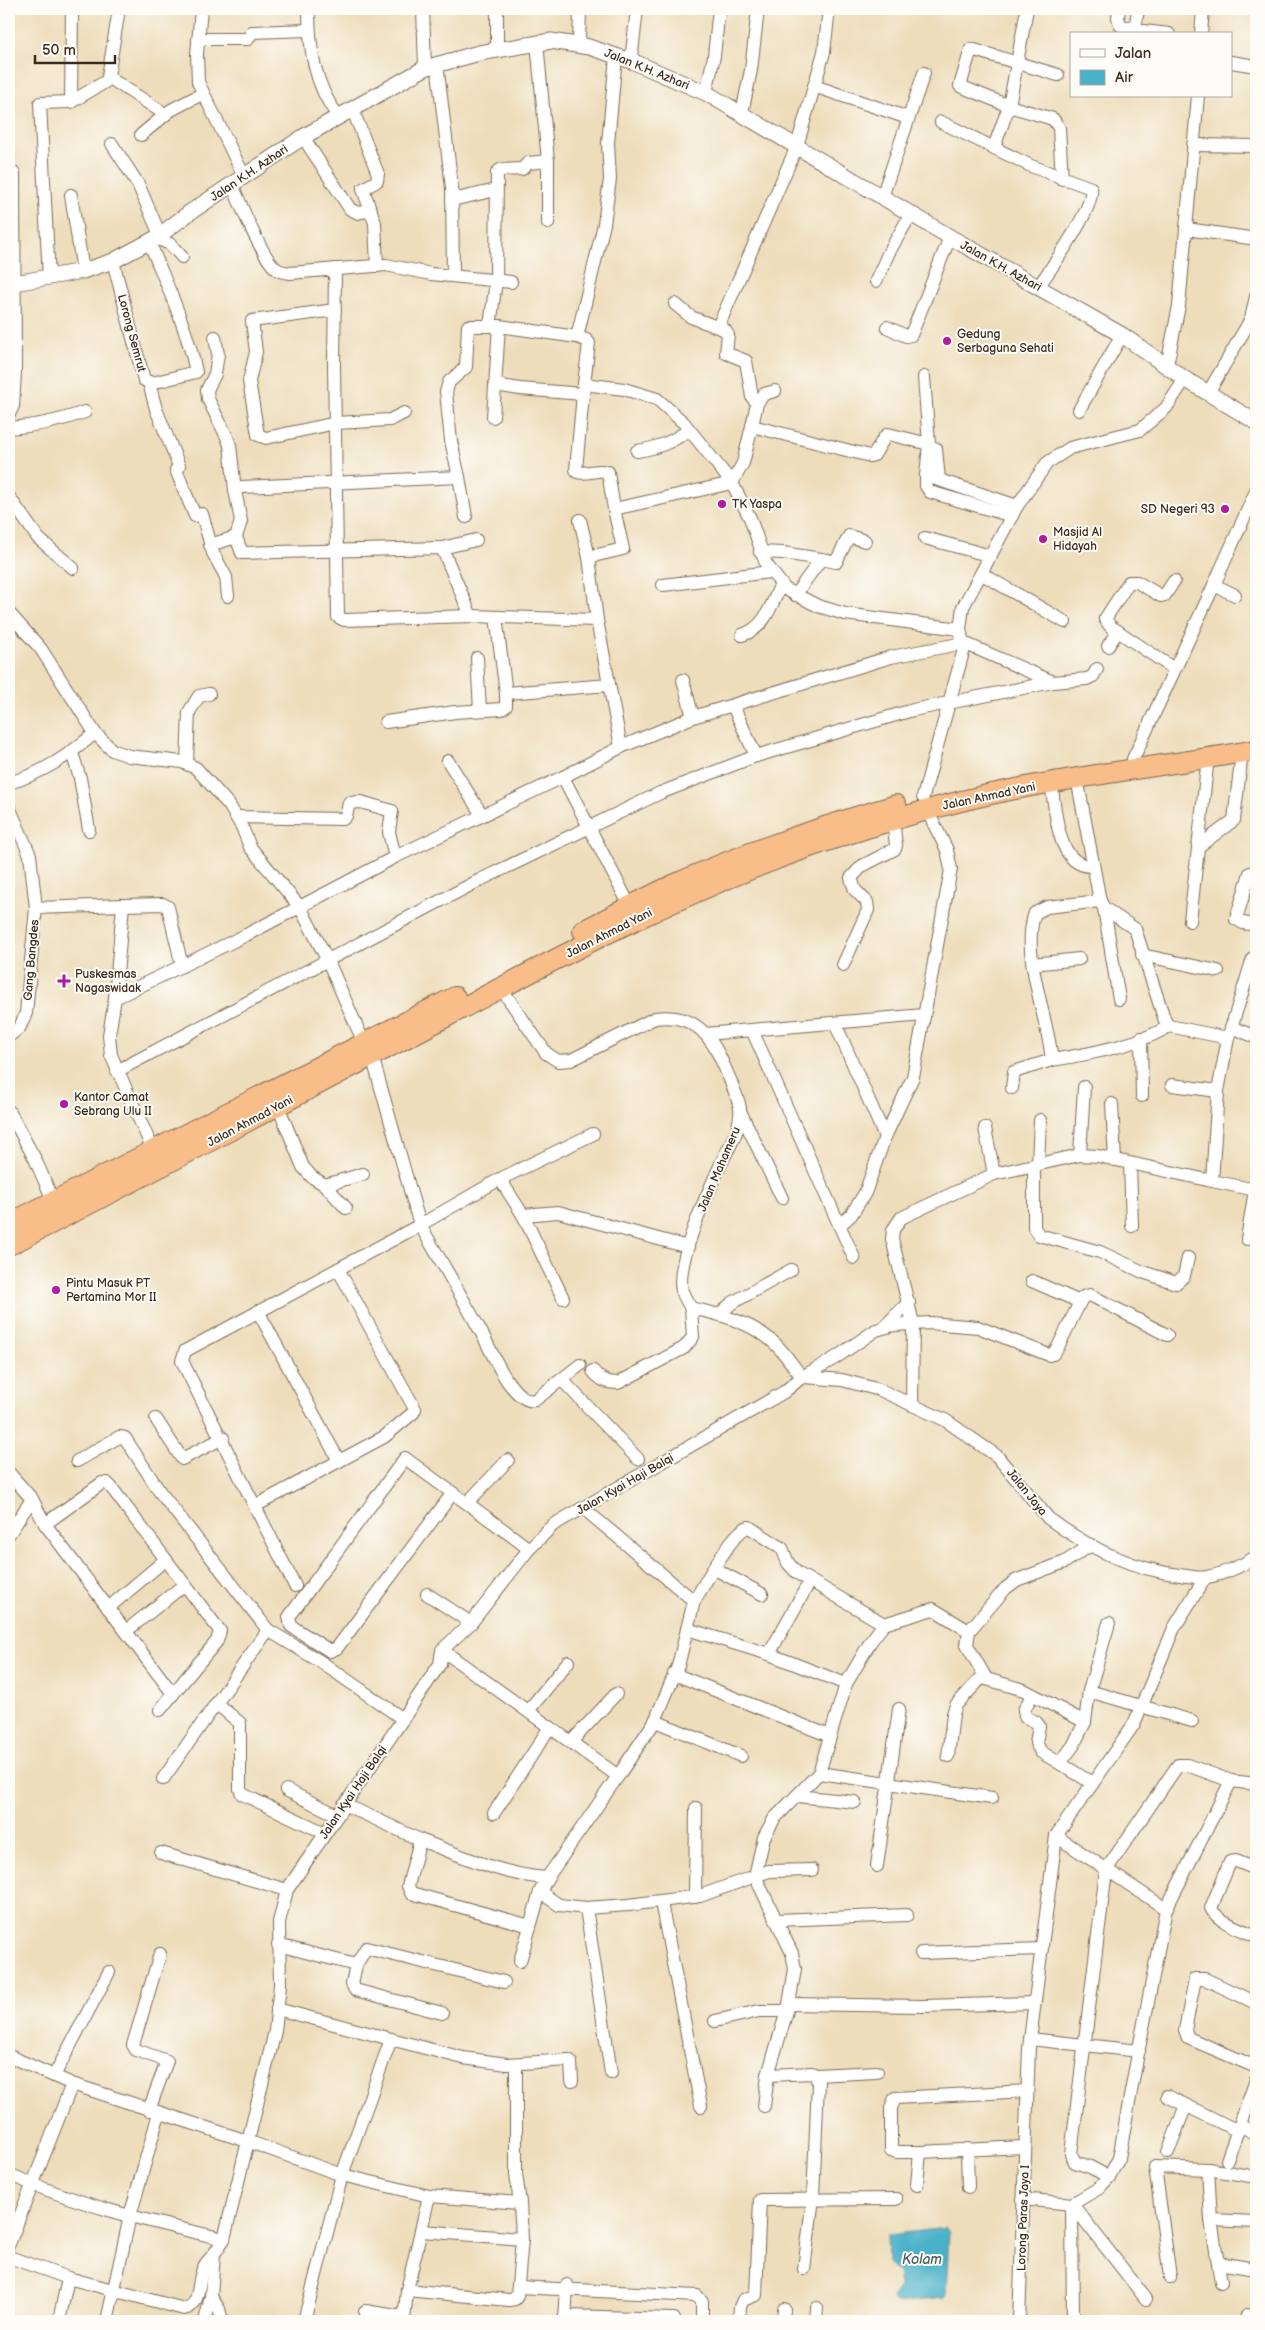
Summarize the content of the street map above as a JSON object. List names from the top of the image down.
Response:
{
  "streets": {
    "highway": ["Jalan Ahmad Yani"],
    "street": [
      "Jalan K.H. Azhari",
      "Lorong Semrut",
      "Gang Bangdes",
      "Jalan Mahameru",
      "Jalan Kyai Haji Balqi",
      "Jalan Jaya",
      "Lorong Paras Jaya I"
    ]
  },
  "crossings": [
    ["Jalan K.H. Azhari", "Lorong Semrut"],
    ["Jalan Ahmad Yani", "Jalan Mahameru"],
    ["Jalan Kyai Haji Balqi", "Jalan Jaya"]
  ],
  "water": ["Kolam"],
  "places": {
    "other": [
      "Gedung Serbaguna Sehati",
      "TK Yaspa",
      "SD Negeri 93",
      "Masjid Al Hidayah",
      "Kantor Camat Sebrang Ulu II",
      "Pintu Masuk PT Pertamina Mor II"
    ],
    "health": ["Puskesmas Nagaswidak"]
  },
  "legend": ["Jalan", "Air"],
  "scale_bar": "50 m"
}
